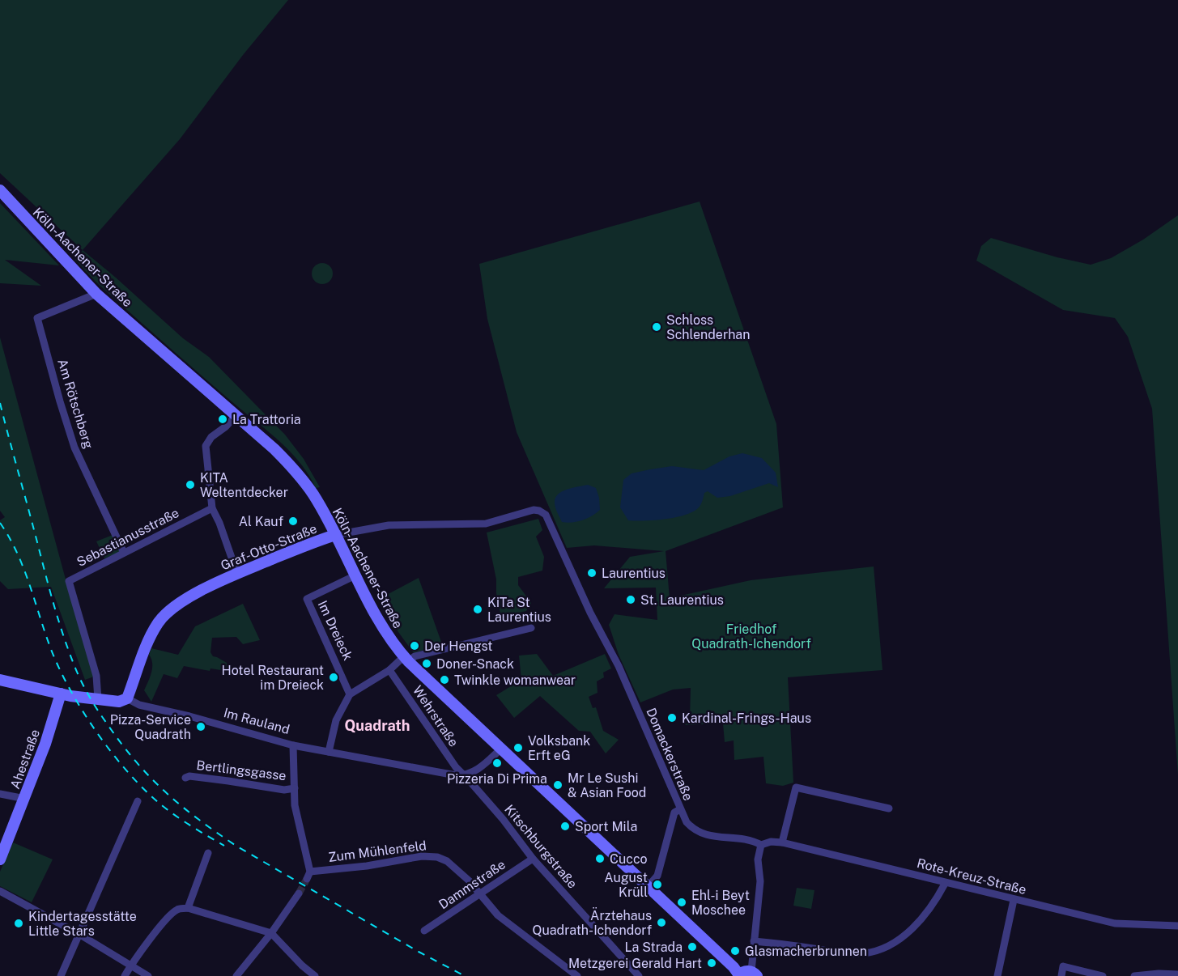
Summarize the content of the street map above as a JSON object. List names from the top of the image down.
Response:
{
  "streets": {
    "main road": [
      "Köln-Aachener-Straße",
      "Graf-Otto-Straße",
      "Im Rauland",
      "Ahestraße"
    ],
    "street": [
      "Am Rötschberg",
      "Sebastianusstraße",
      "Im Dreieck",
      "Wehrstraße",
      "Domackerstraße",
      "Bertlingsgasse",
      "Kitschburgstraße",
      "Zum Mühlenfeld",
      "Rote-Kreuz-Straße",
      "Dammstraße"
    ]
  },
  "crossings": [
    ["Köln-Aachener-Straße", "Am Rötschberg"],
    ["Köln-Aachener-Straße", "Graf-Otto-Straße"],
    ["Köln-Aachener-Straße", "Im Dreieck"],
    ["Am Rötschberg", "Sebastianusstraße"],
    ["Sebastianusstraße", "Im Rauland"],
    ["Graf-Otto-Straße", "Im Rauland"],
    ["Graf-Otto-Straße", "Domackerstraße"],
    ["Wehrstraße", "Im Rauland"],
    ["Wehrstraße", "Kitschburgstraße"],
    ["Im Rauland", "Ahestraße"],
    ["Im Rauland", "Kitschburgstraße"],
    ["Domackerstraße", "Rote-Kreuz-Straße"],
    ["Bertlingsgasse", "Zum Mühlenfeld"],
    ["Kitschburgstraße", "Dammstraße"],
    ["Zum Mühlenfeld", "Dammstraße"]
  ],
  "districts": ["Quadrath"],
  "parks": ["Friedhof Quadrath-Ichendorf"],
  "places": [
    "Schloss Schlenderhan",
    "La Trattoria",
    "KITA Weltentdecker",
    "Al Kauf",
    "Laurentius",
    "St. Laurentius",
    "KiTa St Laurentius",
    "Der Hengst",
    "Doner-Snack",
    "Hotel Restaurant im Dreieck",
    "Twinkle womanwear",
    "Kardinal-Frings-Haus",
    "Pizza-Service Quadrath",
    "Volksbank Erft eG",
    "Pizzeria Di Prima",
    "Mr Le Sushi & Asian Food",
    "Sport Mila",
    "Cucco",
    "August Krüll",
    "Ehl-i Beyt Moschee",
    "Ärztehaus Quadrath-Ichendorf",
    "Kindertagesstätte Little Stars",
    "La Strada",
    "Glasmacherbrunnen",
    "Metzgerei Gerald Hart"
  ]
}
